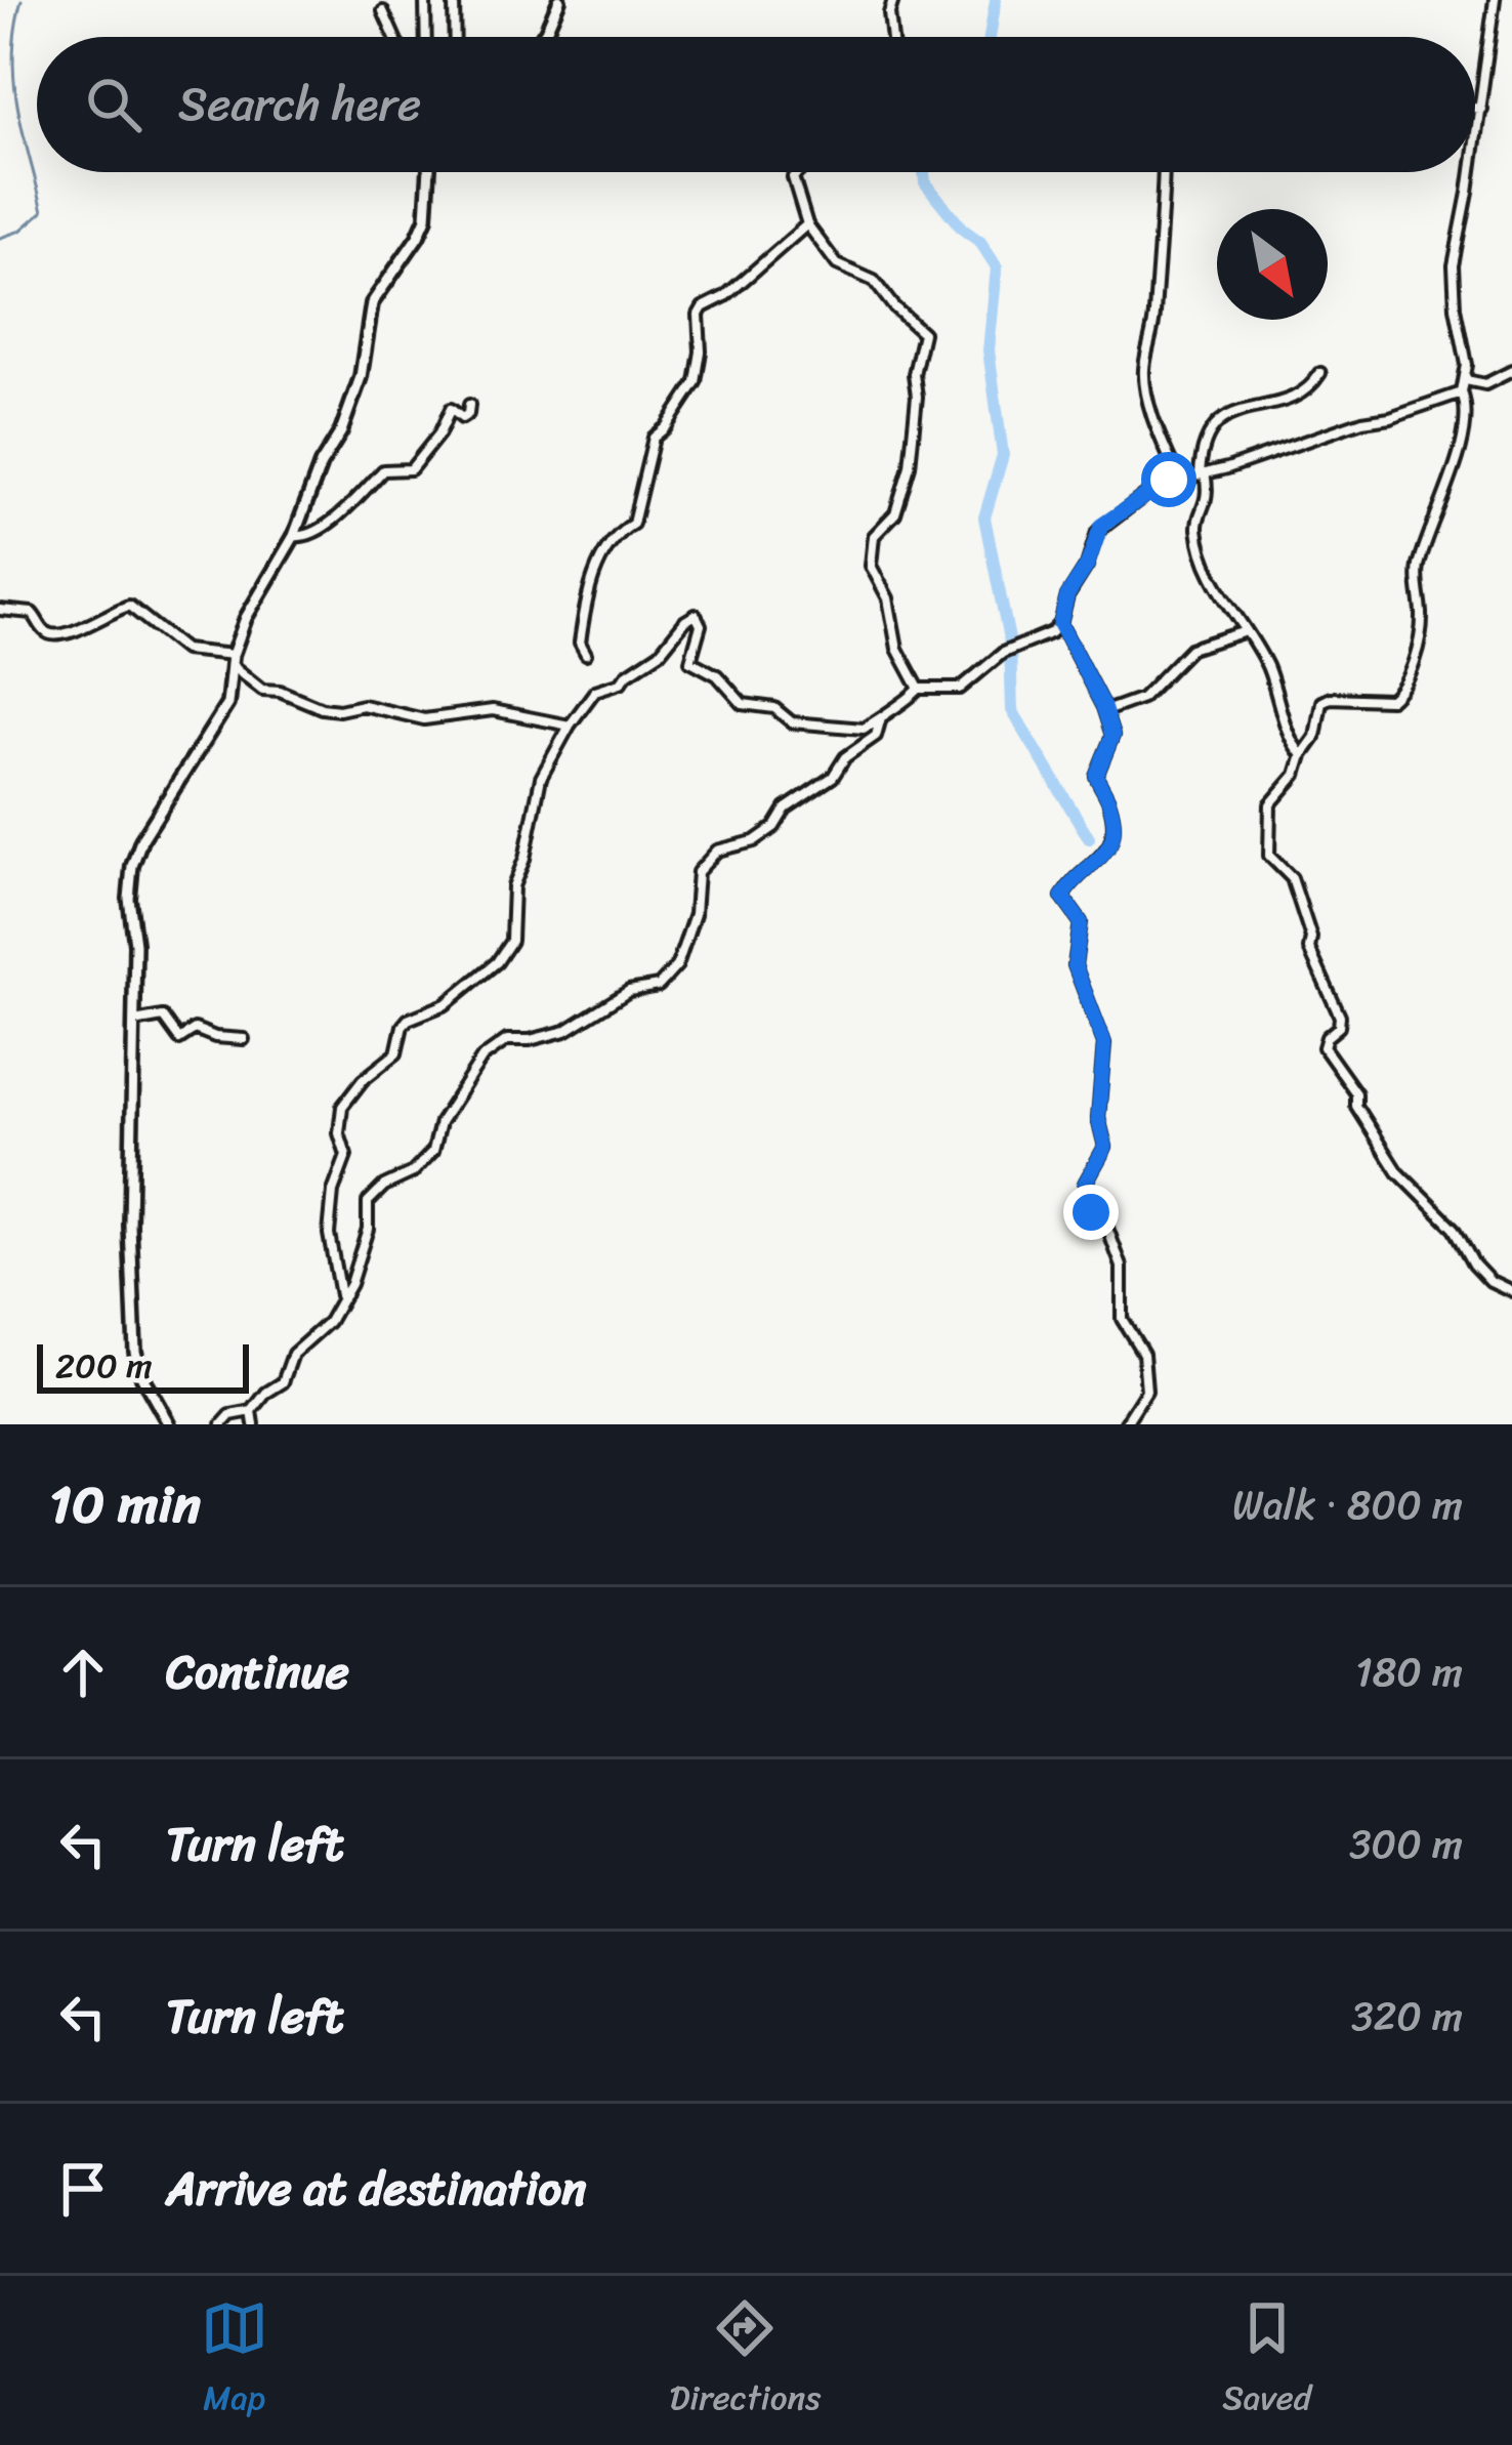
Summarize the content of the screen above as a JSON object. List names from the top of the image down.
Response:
{
  "scale_bar": "200 m",
  "north": "bottom right",
  "page": {
    "search": "Search here",
    "scale": "200 m",
    "heading": ["10 min", "Walk · 800 m"],
    "list": [
      ["Continue", "180 m"],
      ["Turn left", "300 m"],
      ["Turn left", "320 m"],
      "Arrive at destination"
    ],
    "nav": ["Map", "Directions", "Saved"]
  }
}
